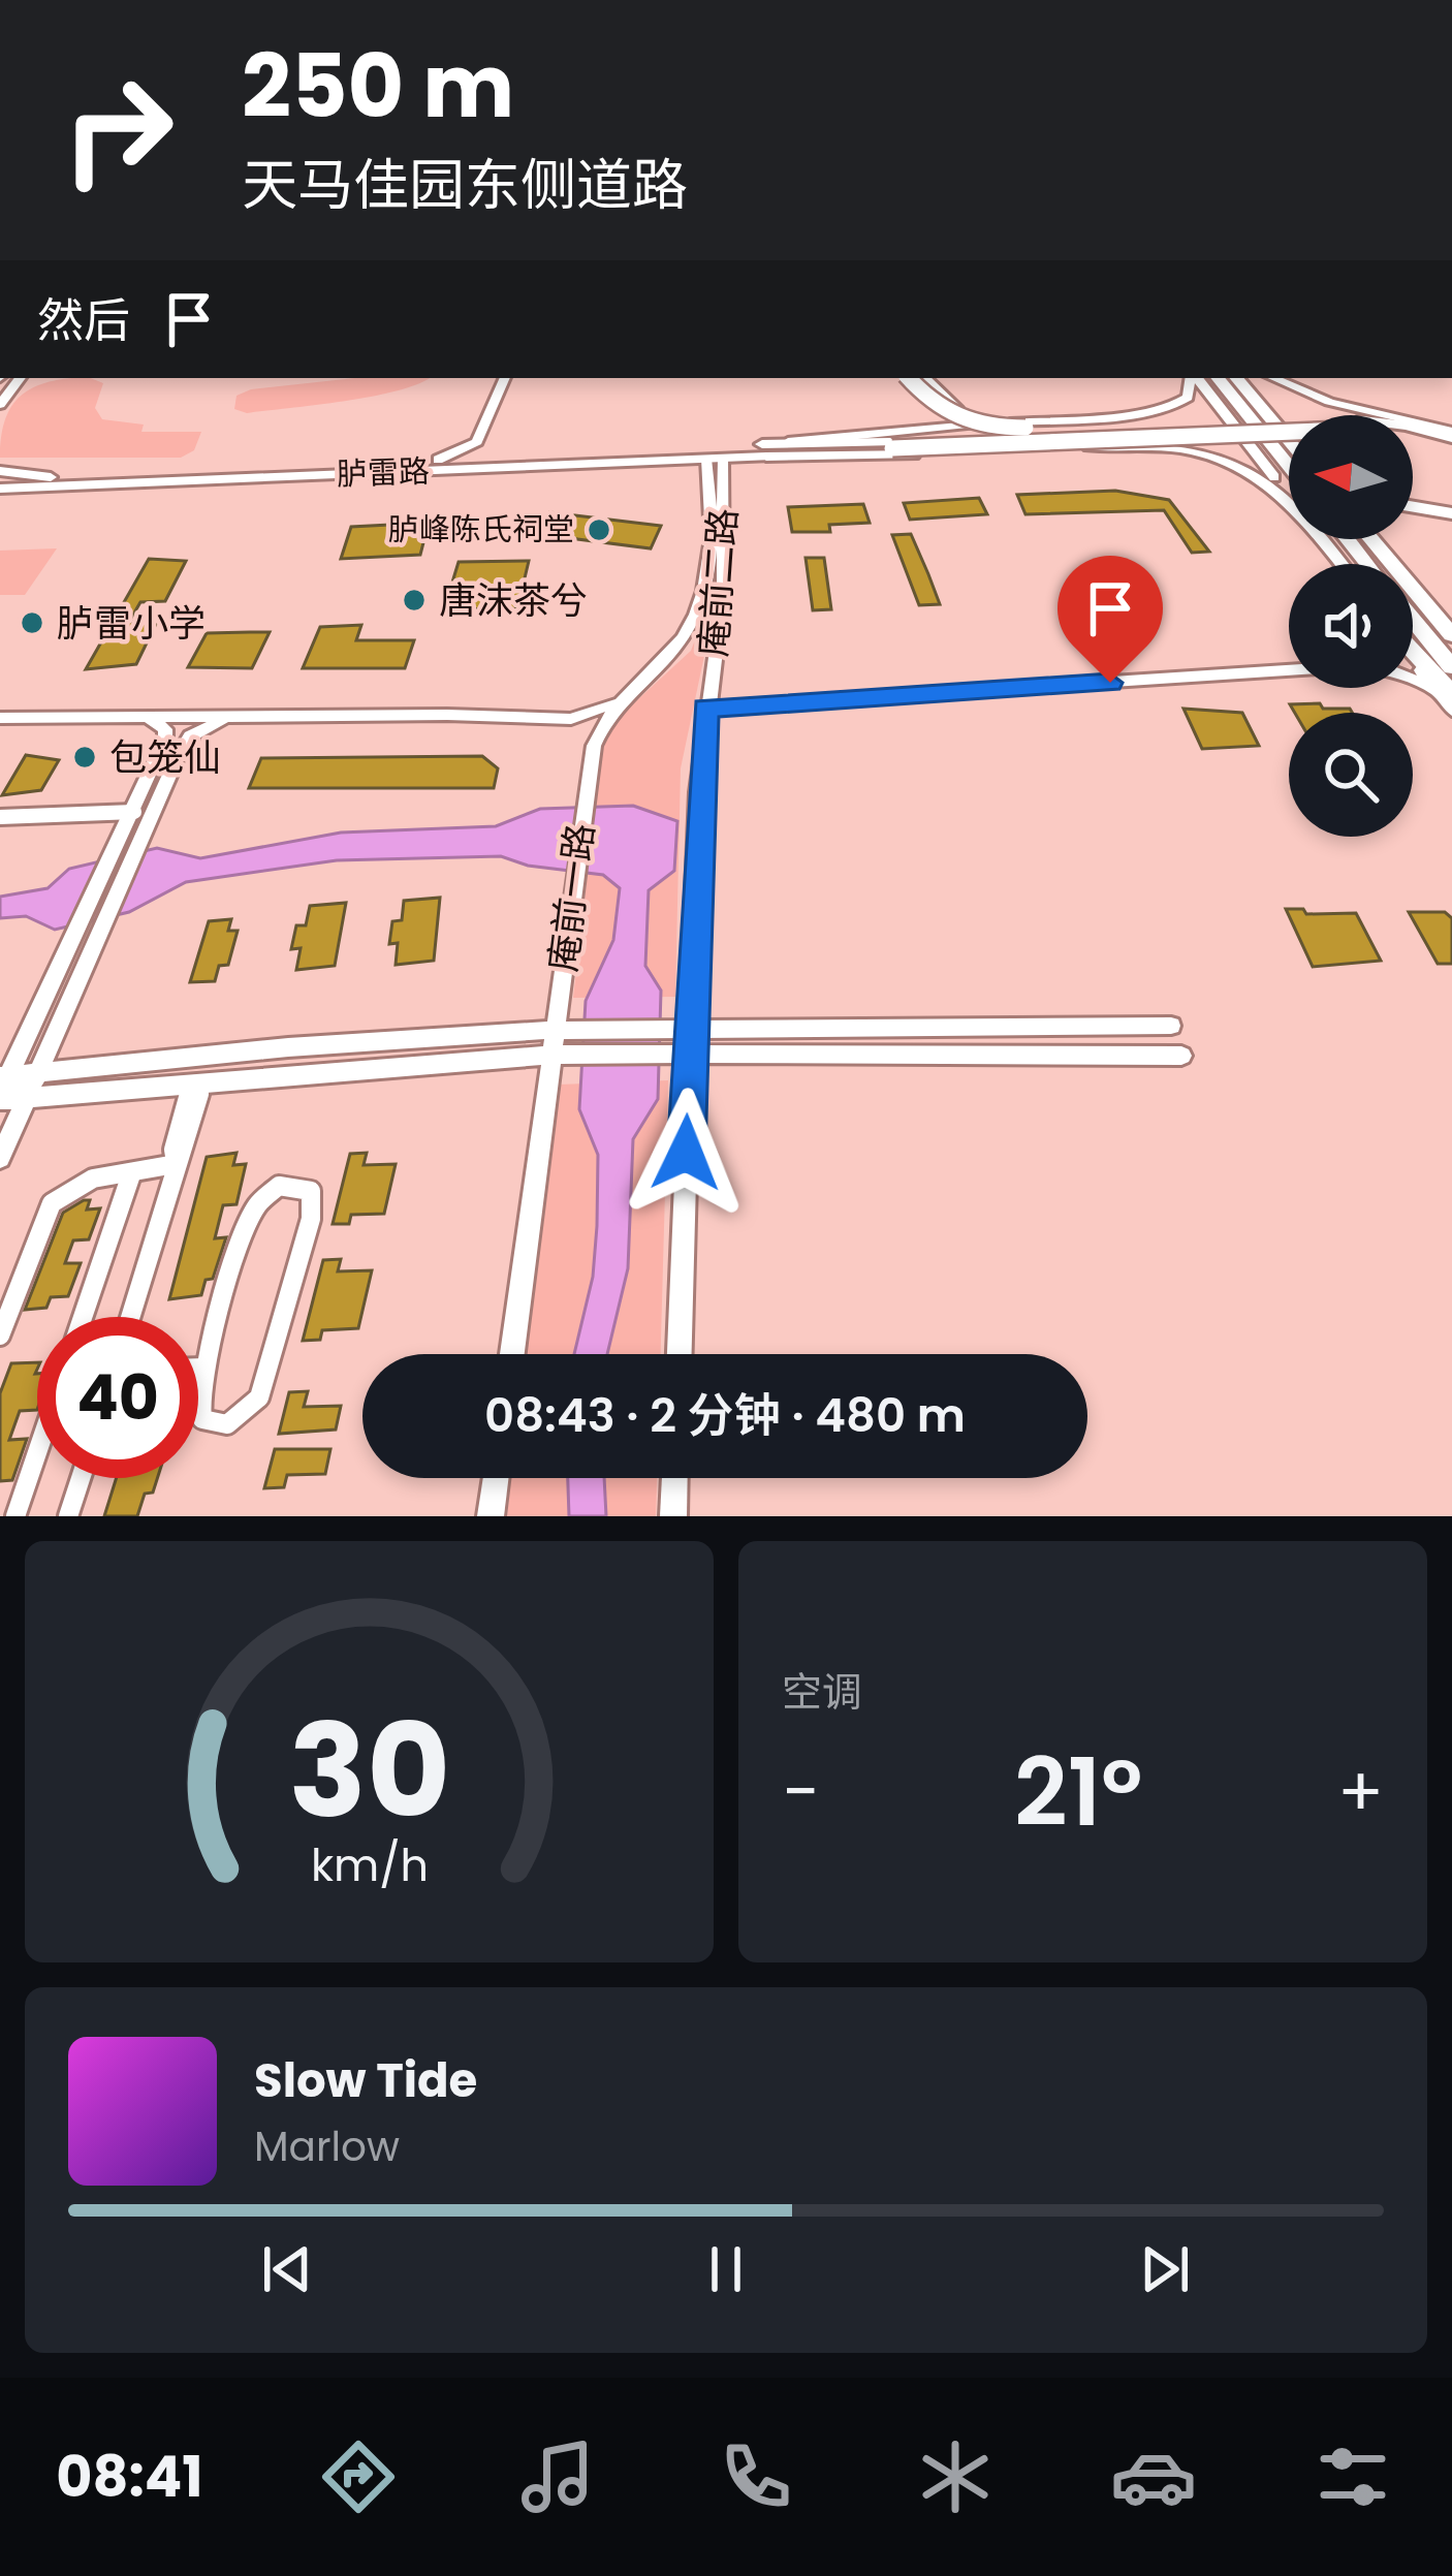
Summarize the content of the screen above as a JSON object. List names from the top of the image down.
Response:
{
  "streets": {
    "main road": ["胪雷路"],
    "street": ["庵前二路", "庵前一路"]
  },
  "crossings": [
    ["胪雷路", "庵前二路"],
    ["胪雷路", "庵前一路"],
    ["庵前二路", "庵前一路"]
  ],
  "places": [
    "胪峰陈氏祠堂",
    "唐沫茶兮",
    "胪雷小学",
    "包笼仙"
  ],
  "north": "left",
  "page": {
    "turn": ["250 m", "天马佳园东侧道路"],
    "then": "然后",
    "limit": "40",
    "trip": "08:43 · 2 分钟 · 480 m",
    "tile": "空调",
    "heat": ["−", "21°", "+"],
    "song": ["Slow Tide", "Marlow"],
    "tabs": "08:41",
    "gauge": ["30", "km/h"]
  }
}
